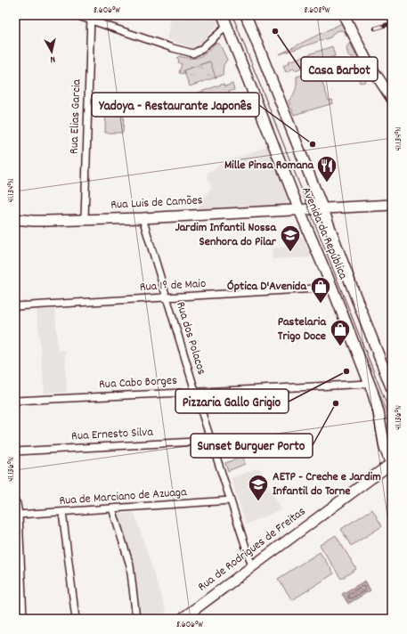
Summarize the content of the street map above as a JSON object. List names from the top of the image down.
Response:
{
  "streets": {
    "main road": ["Rua Luis de Camões", "Avenida da República", "Rua de Rodrigues de Freitas"],
    "street": [
      "Rua Elias Garcia",
      "Rua 1º de Maio",
      "Rua dos Polacos",
      "Rua Cabo Borges",
      "Rua Ernesto Silva",
      "Rua de Marciano de Azuaga"
    ]
  },
  "crossings": [
    ["Rua Elias Garcia", "Rua Luis de Camões"],
    ["Rua Luis de Camões", "Avenida da República"],
    ["Rua Luis de Camões", "Rua dos Polacos"],
    ["Avenida da República", "Rua 1º de Maio"],
    ["Avenida da República", "Rua Cabo Borges"],
    ["Avenida da República", "Rua de Rodrigues de Freitas"],
    ["Rua 1º de Maio", "Rua dos Polacos"],
    ["Rua dos Polacos", "Rua Cabo Borges"],
    ["Rua dos Polacos", "Rua Ernesto Silva"],
    ["Rua dos Polacos", "Rua de Marciano de Azuaga"],
    ["Rua dos Polacos", "Rua de Rodrigues de Freitas"]
  ],
  "places": {
    "other": [
      "Casa Barbot",
      "Yadoya - Restaurante Japonês",
      "Pizzaria Gallo Grigio",
      "Sunset Burguer Porto"
    ],
    "restaurant": ["Mille Pinsa Romana"],
    "school or university": ["Jardim Infantil Nossa Senhora do Pilar", "AETP - Creche e Jardim Infantil do Torne"],
    "shop": ["Óptica D'Avenida", "Pastelaria Trigo Doce"]
  },
  "north": "bottom",
  "coordinates": [
    "8.606°W",
    "8.608°W",
    "41.134°N",
    "41.136°N"
  ]
}
